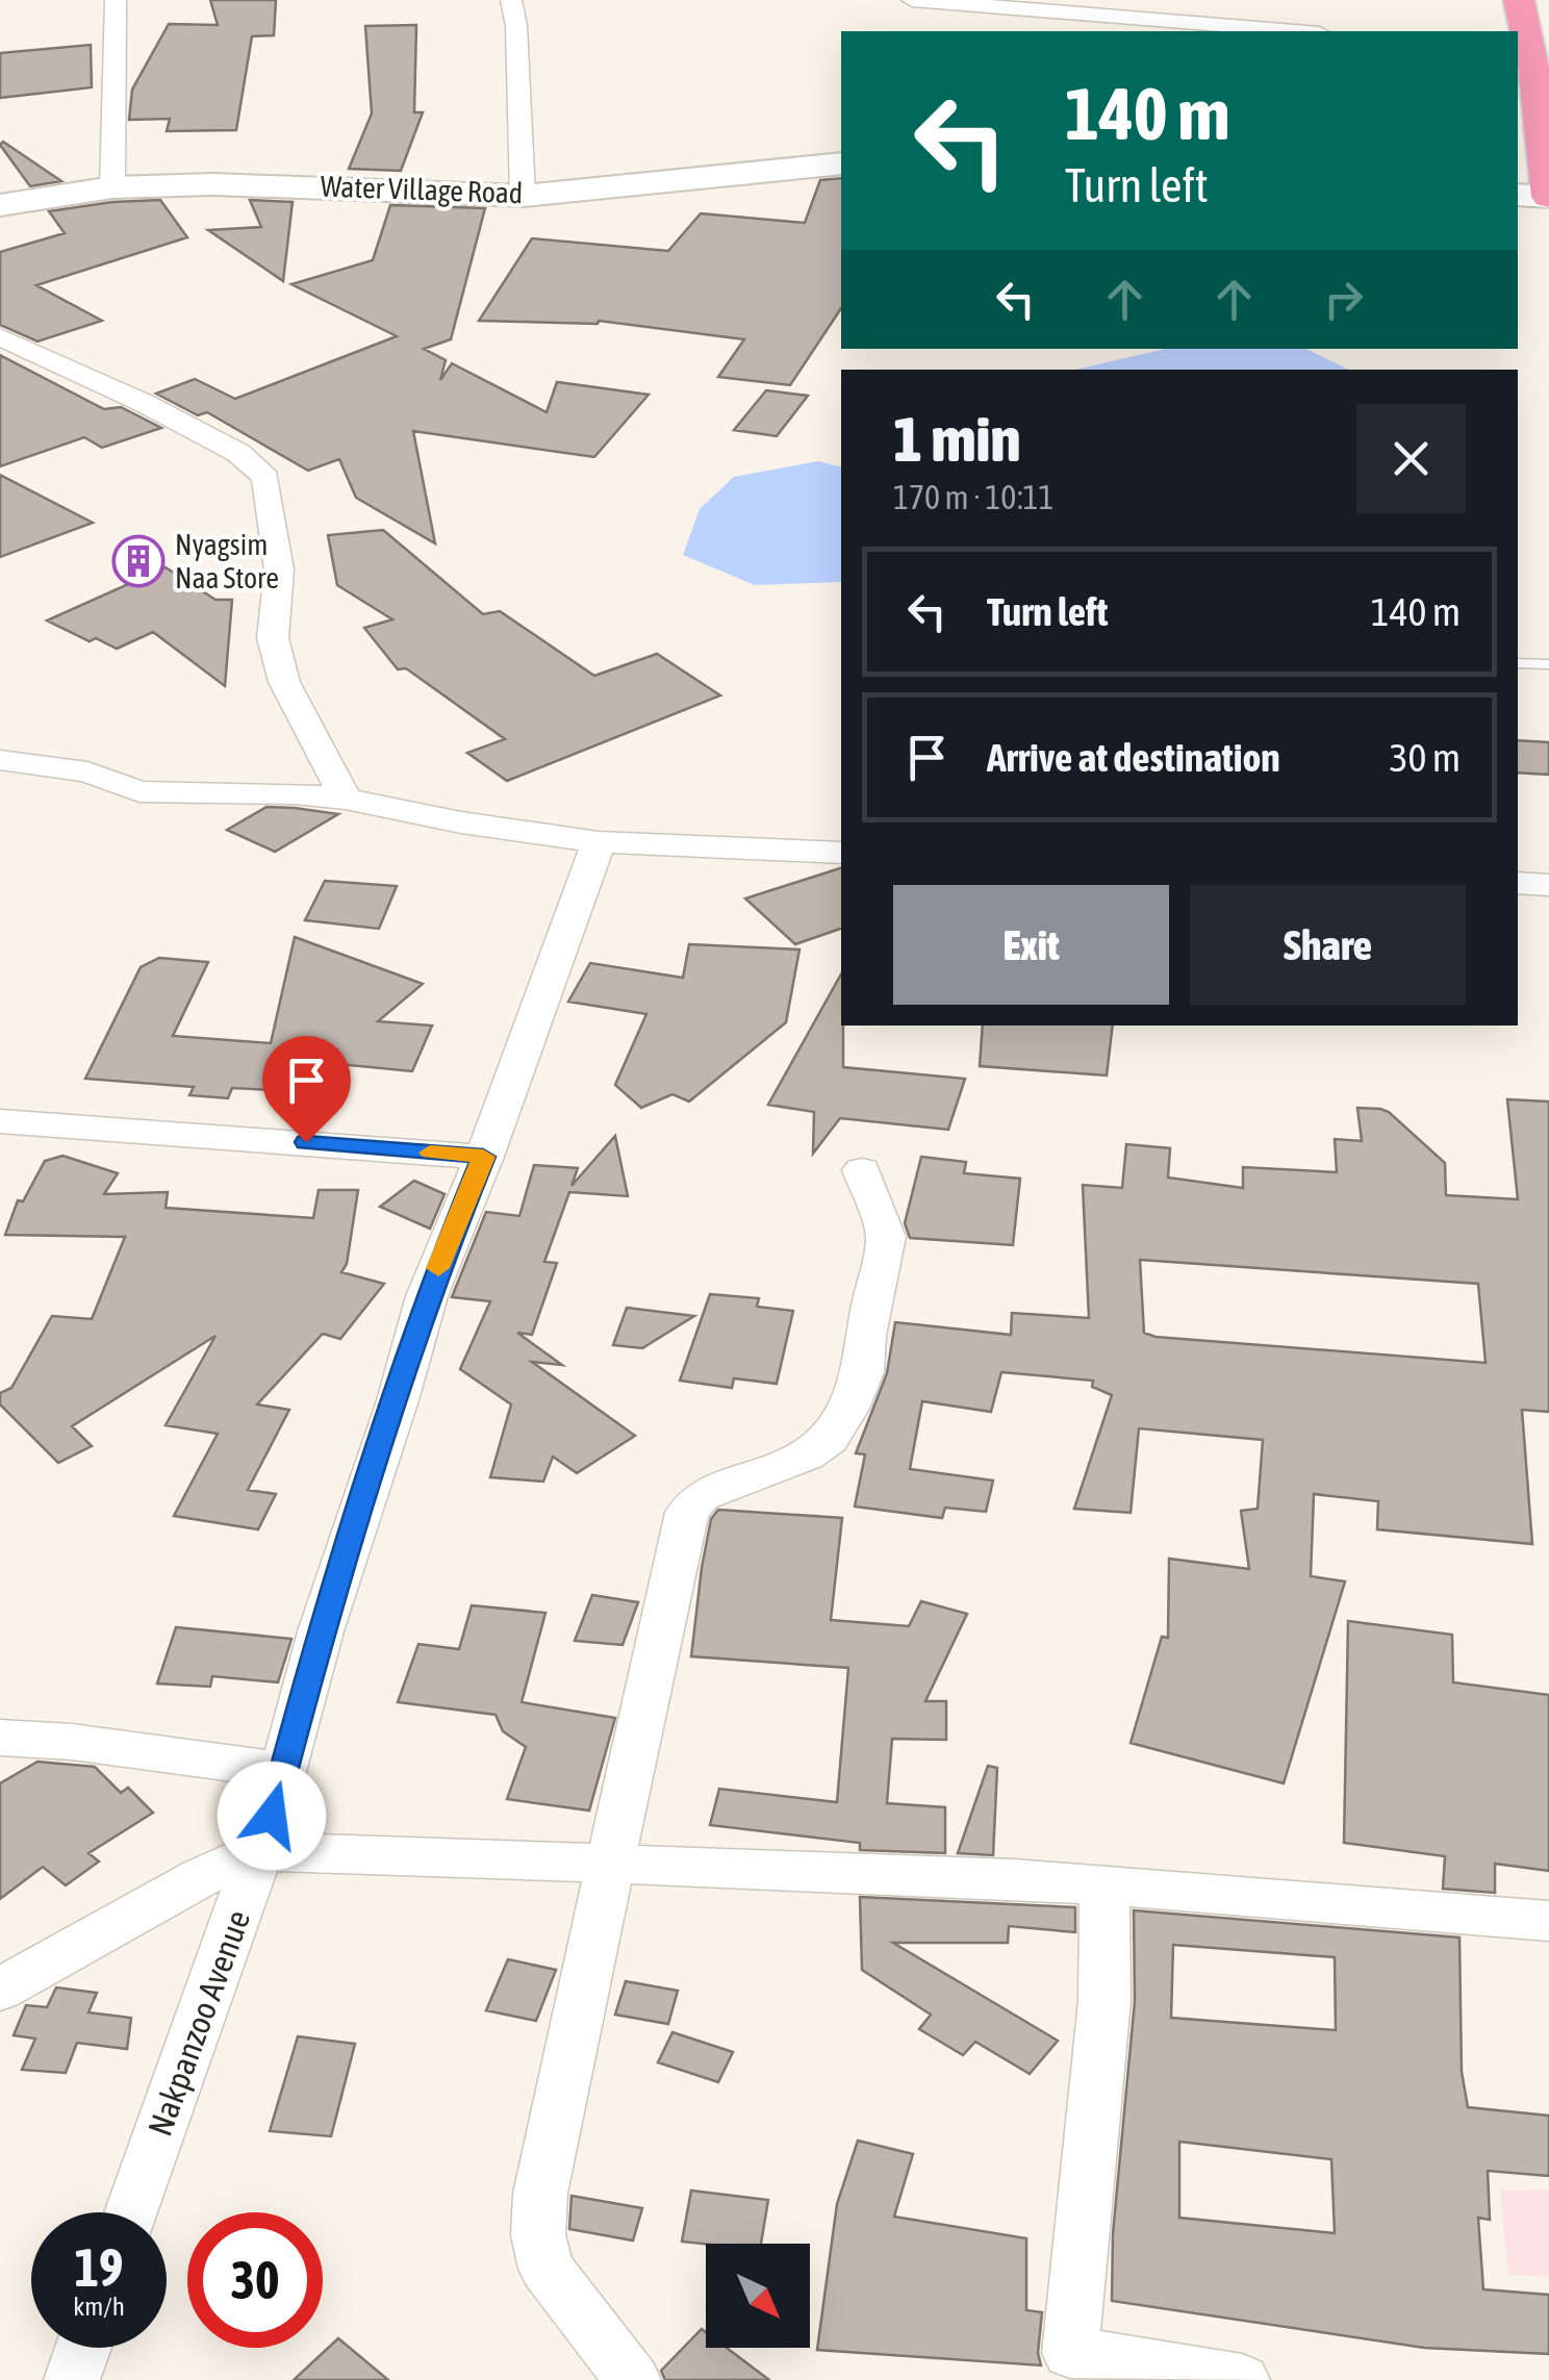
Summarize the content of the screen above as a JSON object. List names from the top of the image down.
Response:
{
  "streets": {
    "street": ["Water Village Road", "Nakpanzoo Avenue"]
  },
  "places": {
    "building": ["Nyagsim Naa Store"]
  },
  "north": "bottom right",
  "page": {
    "turn": ["140 m", "Turn left"],
    "heading": ["1 min", "170 m · 10:11"],
    "list": [
      {
        "name": "Turn left",
        "value": "140 m"
      },
      {
        "name": "Arrive at destination",
        "value": "30 m"
      }
    ],
    "buttons": ["Exit", "Share"],
    "speed": "19 km/h",
    "limit": "30"
  }
}
